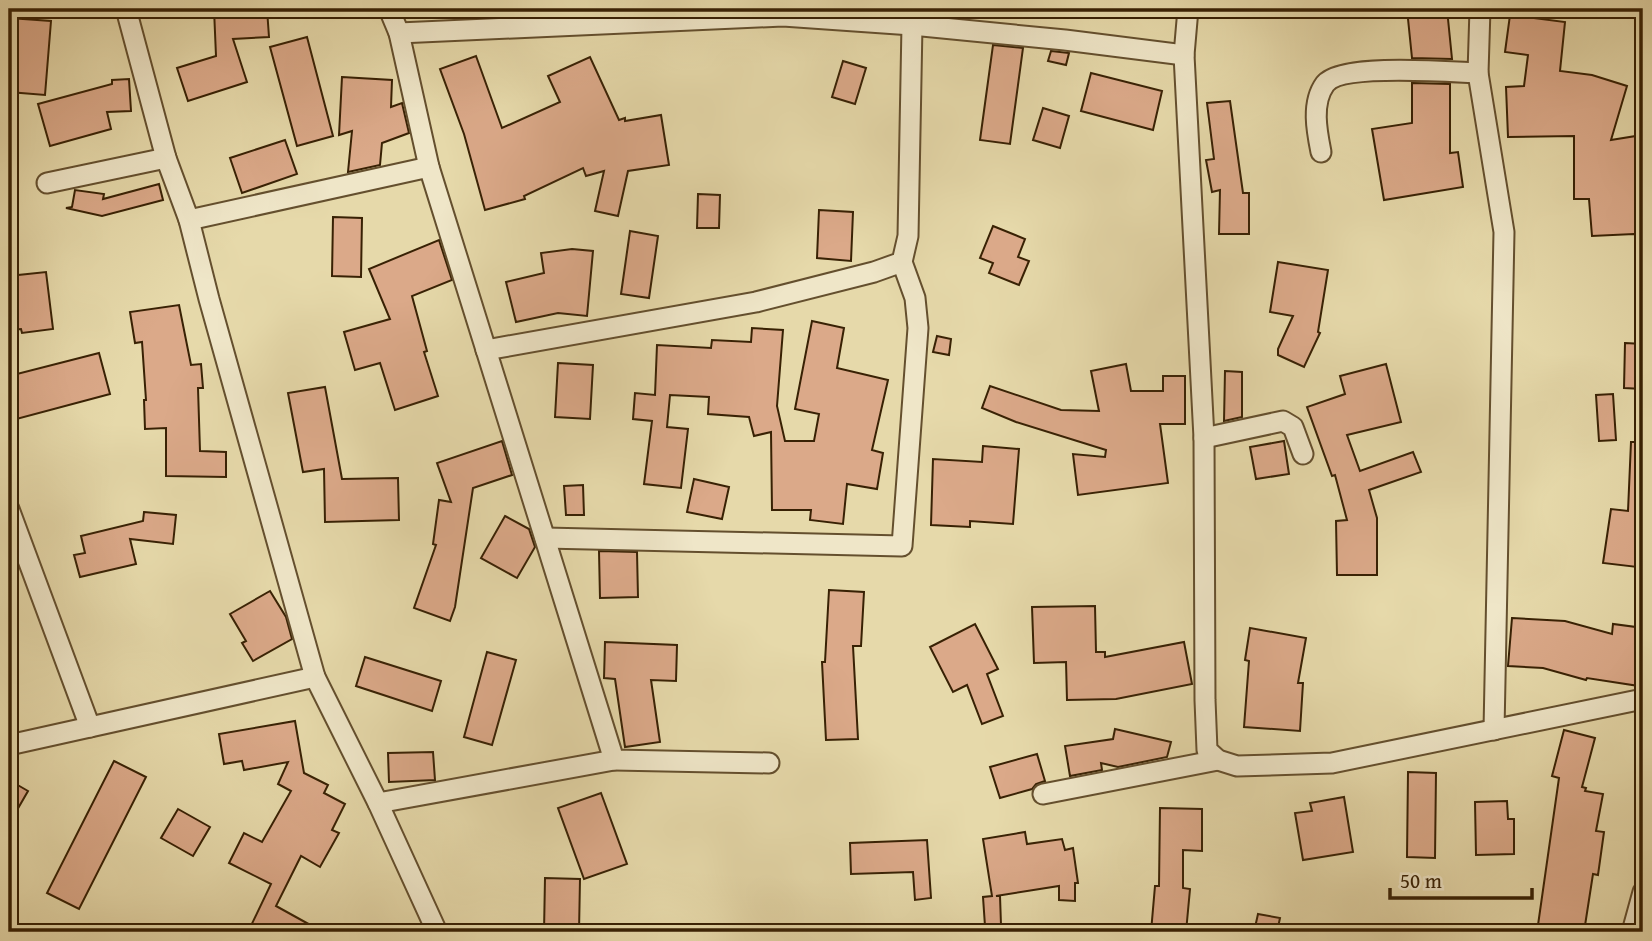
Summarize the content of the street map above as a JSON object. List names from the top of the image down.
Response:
{
  "scale_bar": "50 m"
}
